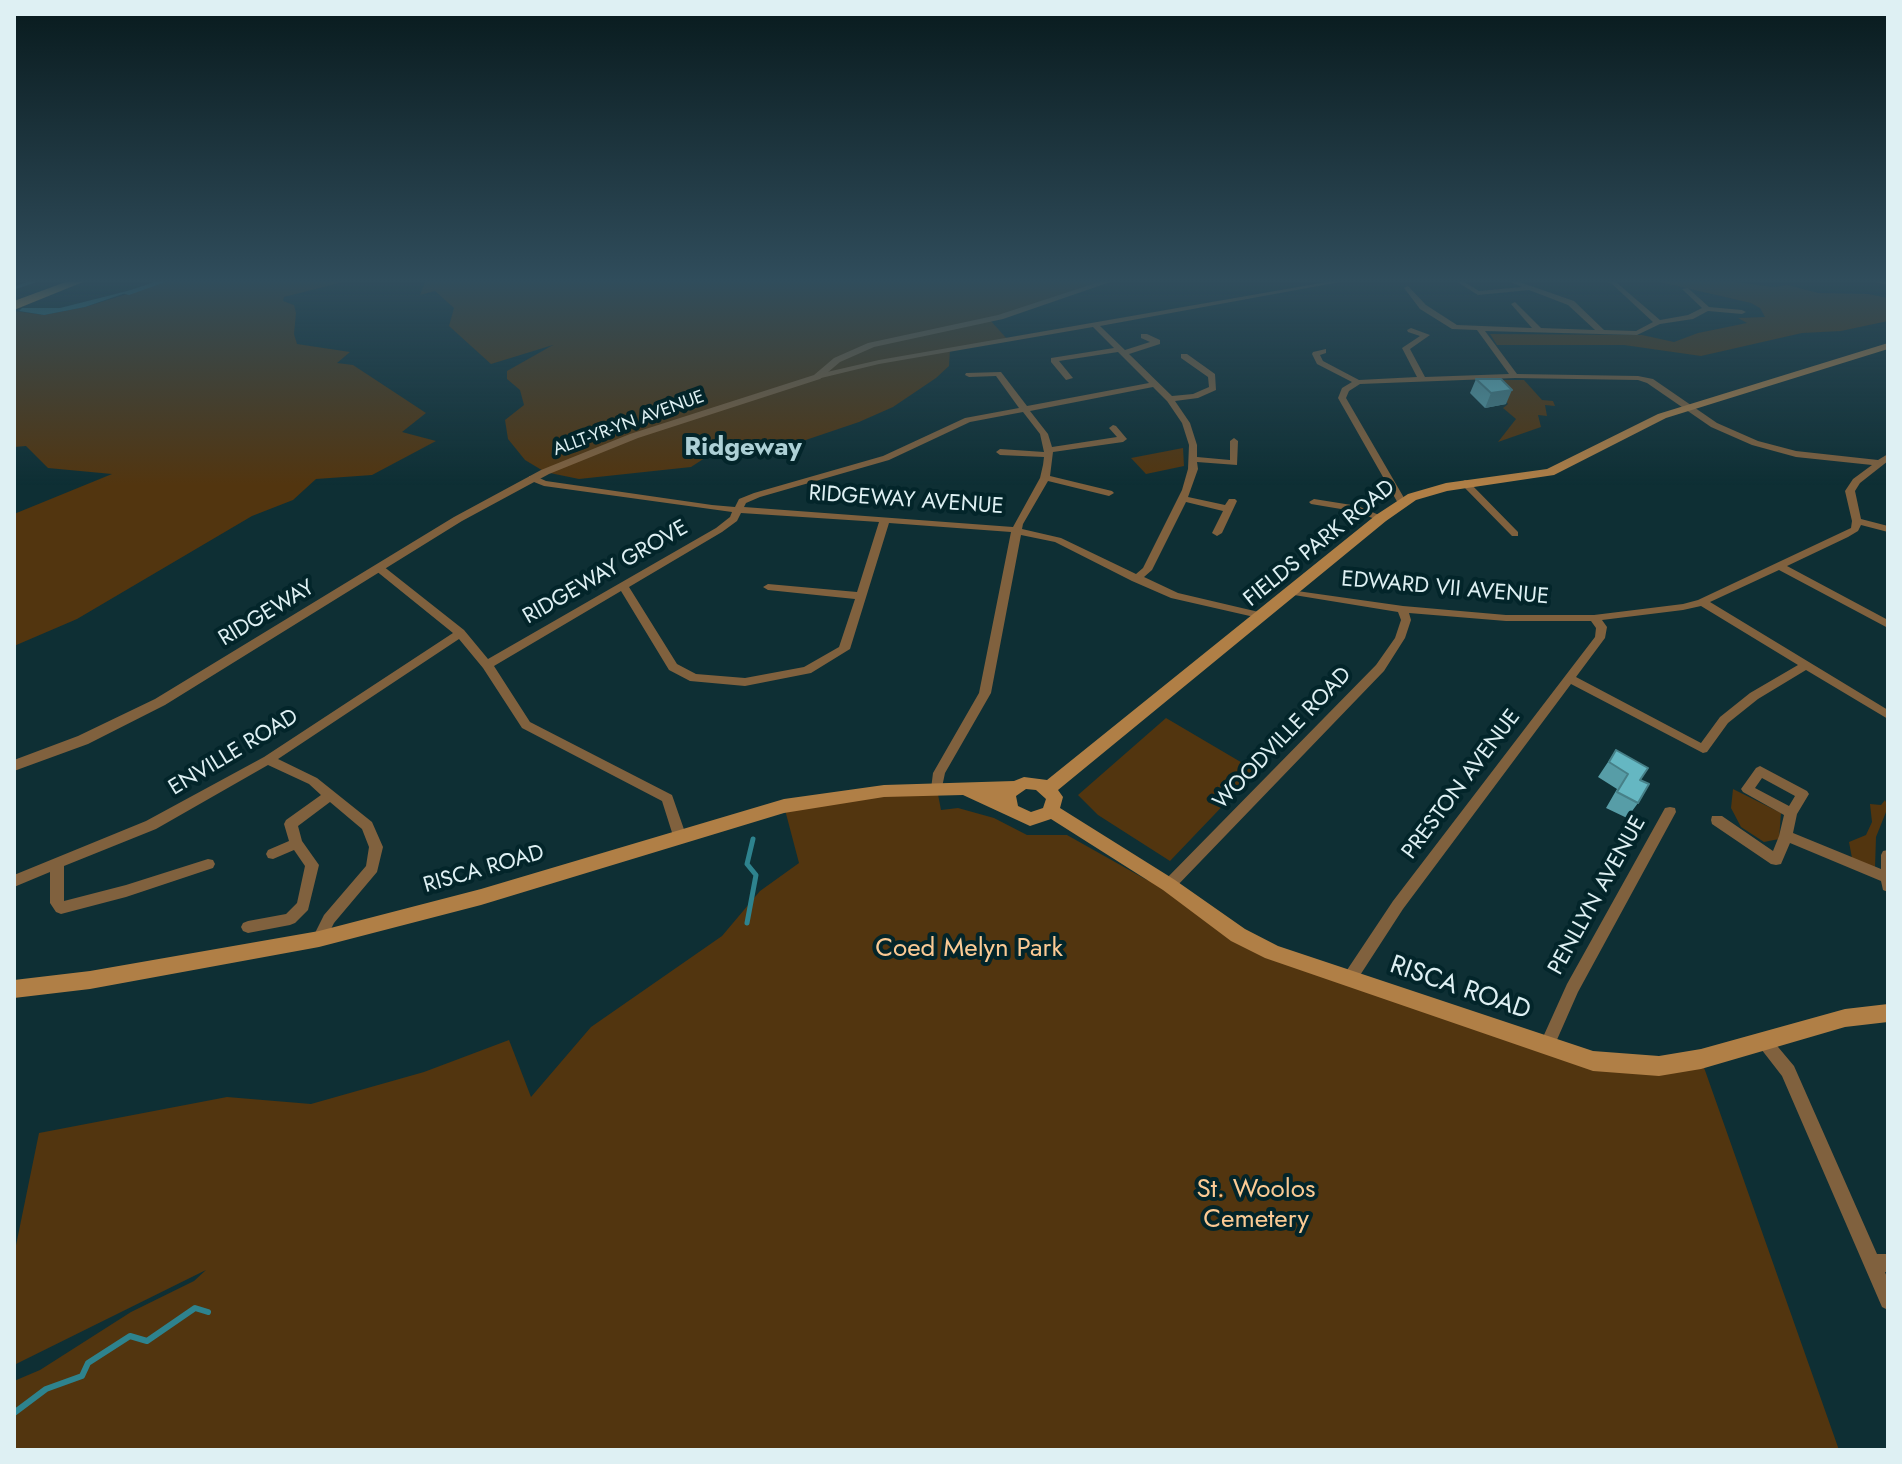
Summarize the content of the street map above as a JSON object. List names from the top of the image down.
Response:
{
  "streets": {
    "main road": ["FIELDS PARK ROAD", "RISCA ROAD"],
    "street": [
      "ALLT-YR-YN AVENUE",
      "RIDGEWAY AVENUE",
      "RIDGEWAY GROVE",
      "EDWARD VII AVENUE",
      "RIDGEWAY",
      "WOODVILLE ROAD",
      "ENVILLE ROAD",
      "PRESTON AVENUE",
      "PENLLYN AVENUE"
    ]
  },
  "crossings": [
    ["ALLT-YR-YN AVENUE", "RIDGEWAY AVENUE"],
    ["ALLT-YR-YN AVENUE", "RIDGEWAY"],
    ["RIDGEWAY AVENUE", "FIELDS PARK ROAD"],
    ["RIDGEWAY AVENUE", "RIDGEWAY GROVE"],
    ["RIDGEWAY AVENUE", "RIDGEWAY"],
    ["FIELDS PARK ROAD", "EDWARD VII AVENUE"],
    ["FIELDS PARK ROAD", "RISCA ROAD"],
    ["EDWARD VII AVENUE", "WOODVILLE ROAD"],
    ["EDWARD VII AVENUE", "PRESTON AVENUE"],
    ["WOODVILLE ROAD", "RISCA ROAD"],
    ["PRESTON AVENUE", "RISCA ROAD"],
    ["RISCA ROAD", "PENLLYN AVENUE"]
  ],
  "districts": ["Ridgeway"],
  "parks": ["Coed Melyn Park", "St. Woolos Cemetery"]
}
